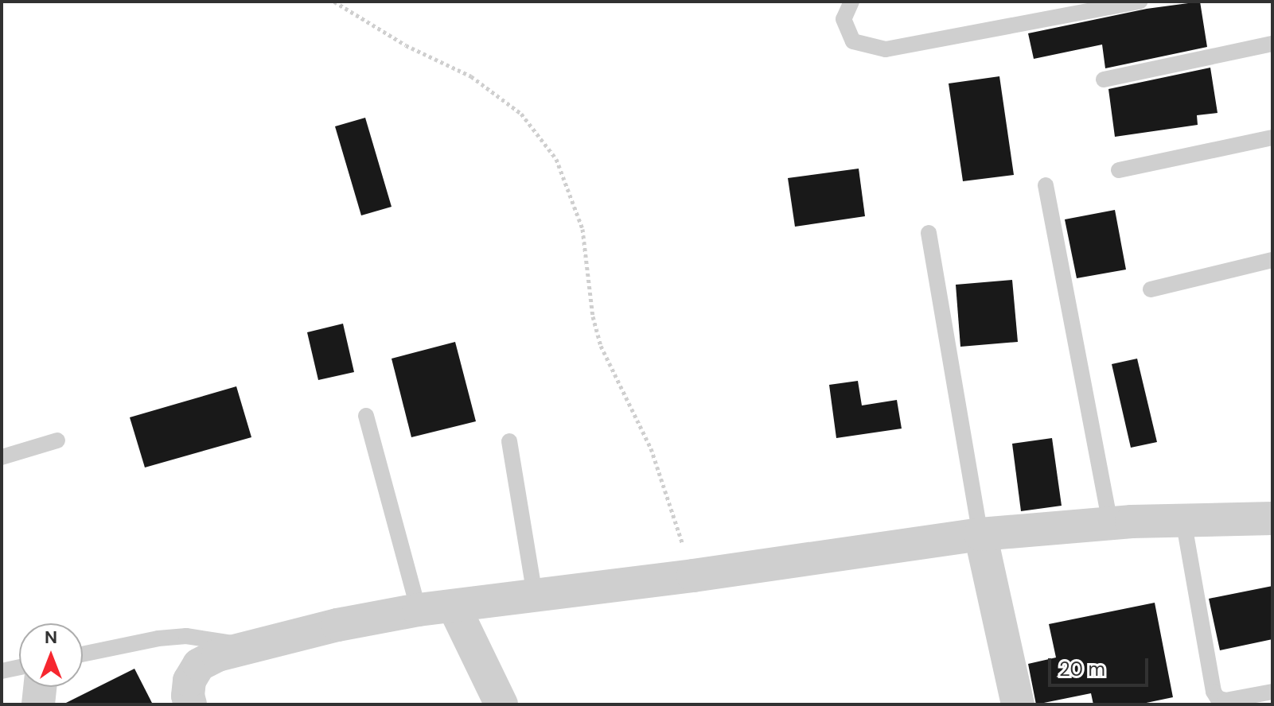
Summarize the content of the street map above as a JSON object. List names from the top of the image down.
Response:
{
  "scale_bar": "20 m",
  "north": "top"
}
